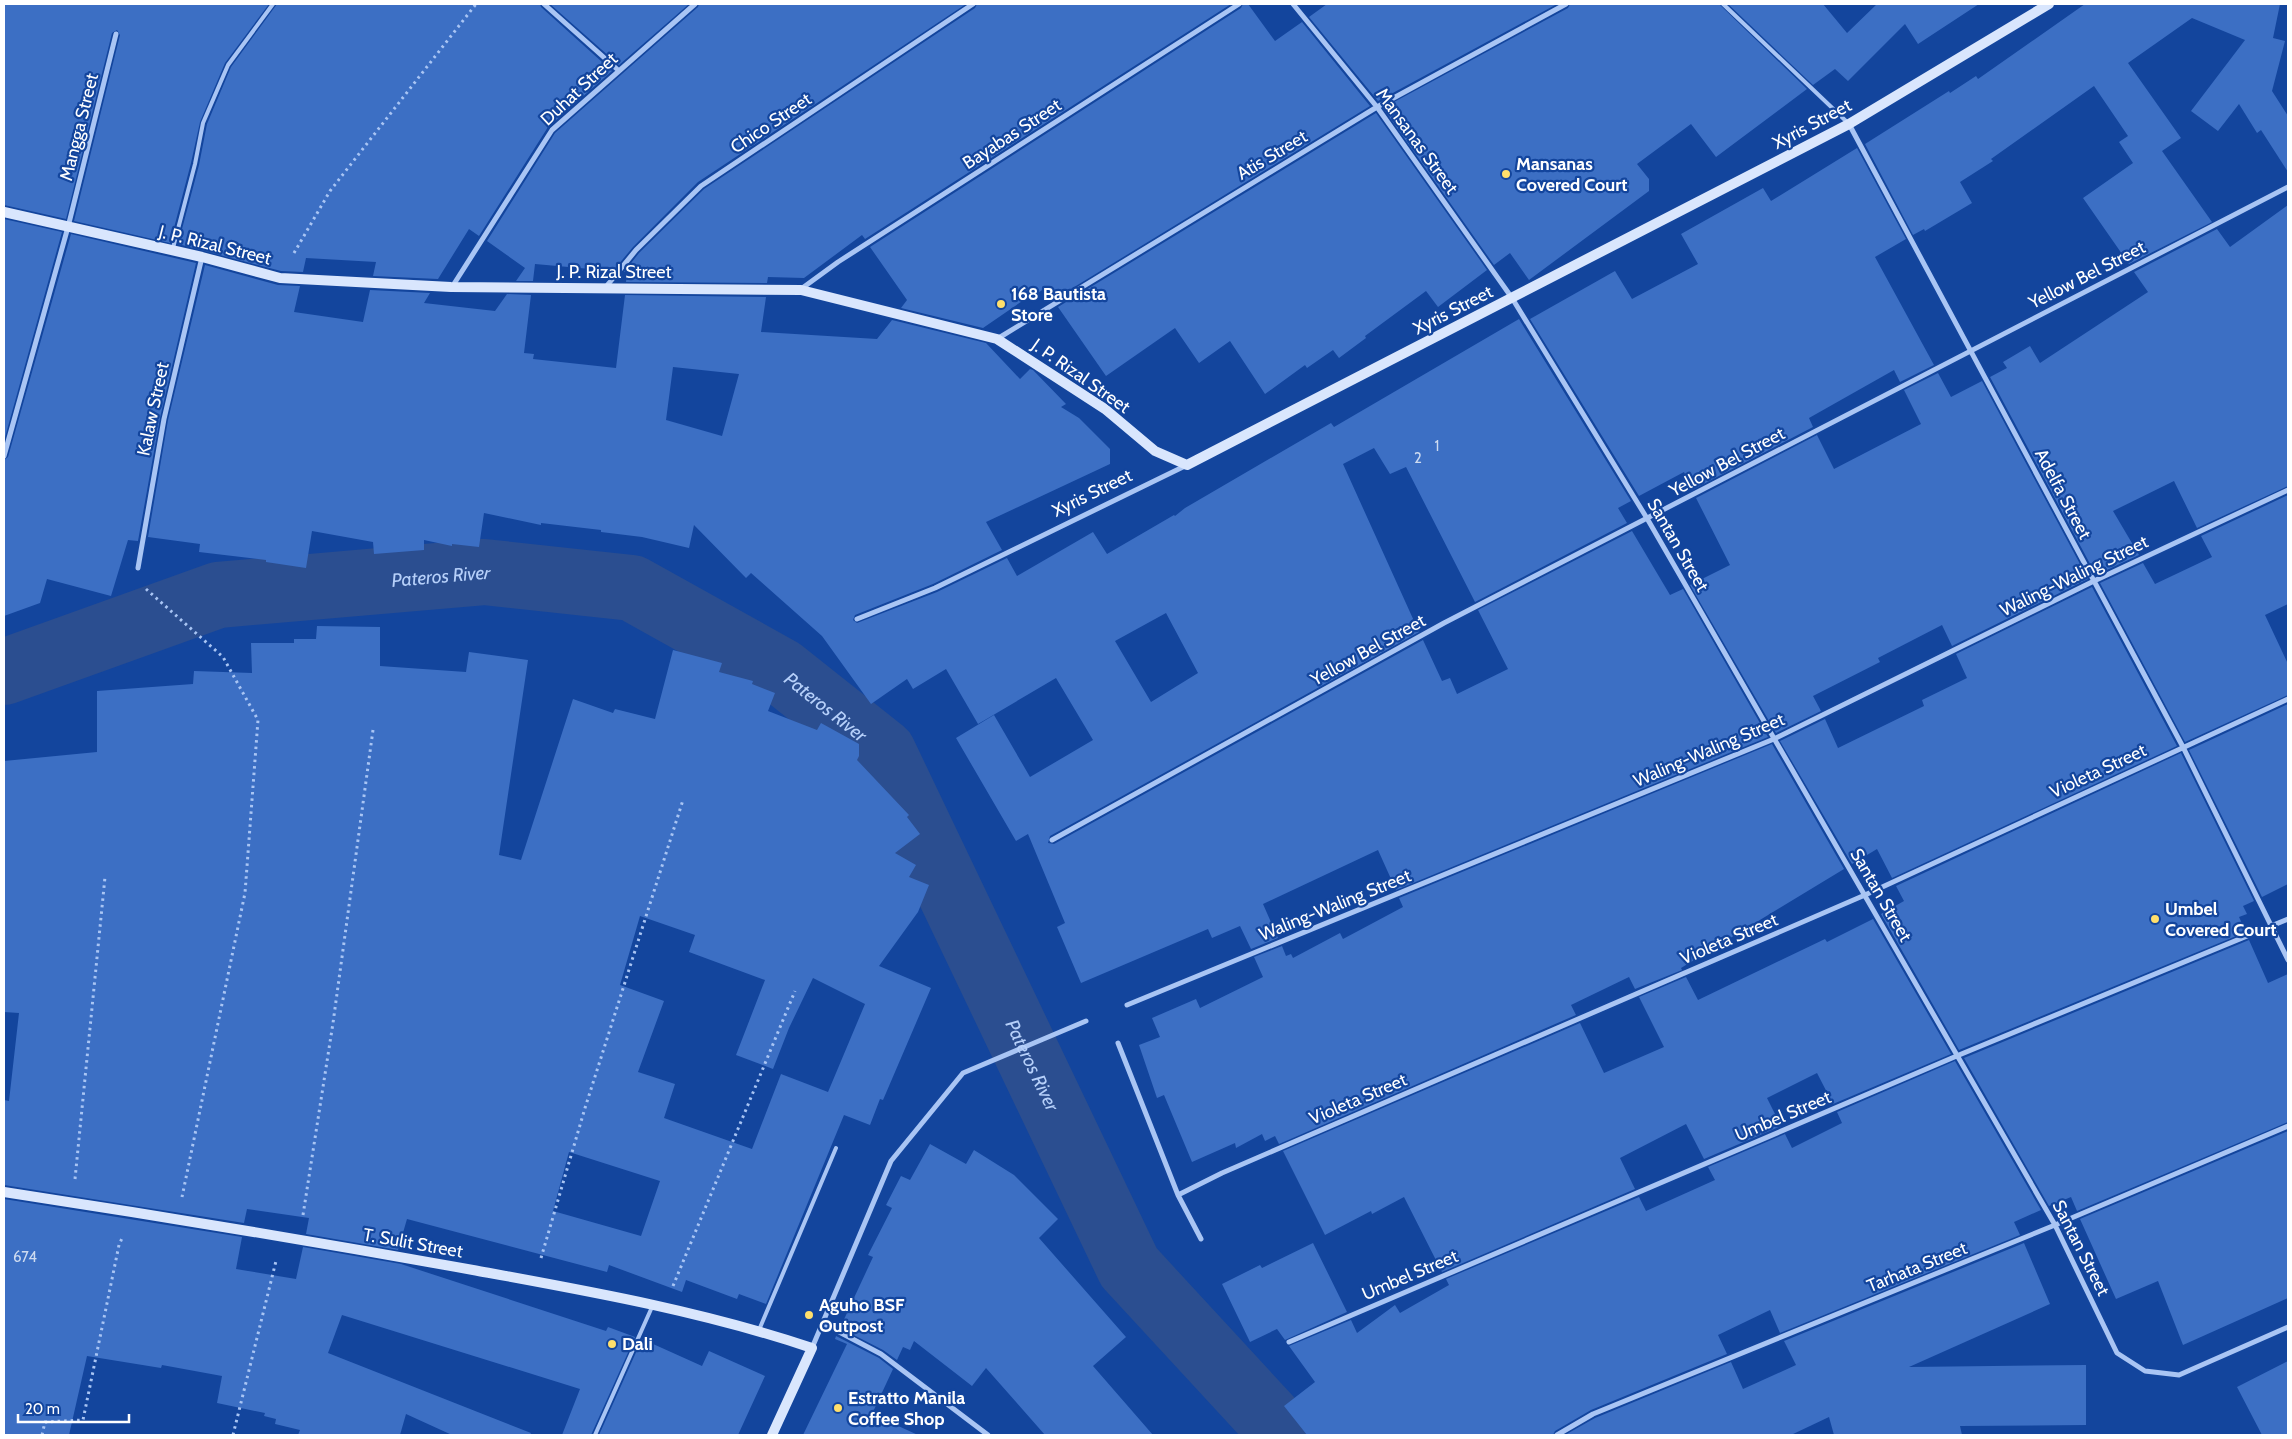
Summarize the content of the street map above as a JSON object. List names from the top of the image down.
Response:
{
  "streets": {
    "street": [
      "Duhat Street",
      "Chico Street",
      "Xyris Street",
      "Mangga Street",
      "Bayabas Street",
      "Mansanas Street",
      "Atis Street",
      "J. P. Rizal Street",
      "Yellow Bel Street",
      "Kalaw Street",
      "Adelfa Street",
      "Santan Street",
      "Waling-Waling Street",
      "Violeta Street",
      "Umbel Street",
      "T. Sulit Street",
      "Tarhata Street"
    ]
  },
  "crossings": [
    ["Duhat Street", "J. P. Rizal Street"],
    ["Chico Street", "J. P. Rizal Street"],
    ["Xyris Street", "Mansanas Street"],
    ["Xyris Street", "J. P. Rizal Street"],
    ["Xyris Street", "Adelfa Street"],
    ["Xyris Street", "Santan Street"],
    ["Mangga Street", "J. P. Rizal Street"],
    ["Bayabas Street", "J. P. Rizal Street"],
    ["Mansanas Street", "Atis Street"],
    ["Mansanas Street", "Santan Street"],
    ["Atis Street", "J. P. Rizal Street"],
    ["J. P. Rizal Street", "Kalaw Street"],
    ["Yellow Bel Street", "Adelfa Street"],
    ["Yellow Bel Street", "Santan Street"],
    ["Adelfa Street", "Waling-Waling Street"],
    ["Adelfa Street", "Violeta Street"],
    ["Adelfa Street", "Umbel Street"],
    ["Santan Street", "Waling-Waling Street"],
    ["Santan Street", "Violeta Street"],
    ["Santan Street", "Umbel Street"],
    ["Santan Street", "Tarhata Street"]
  ],
  "water": ["Pateros River"],
  "places": [
    "Mansanas Covered Court",
    "168 Bautista Store",
    "Umbel Covered Court",
    "Aguho BSF Outpost",
    "Dali",
    "Estratto Manila Coffee Shop"
  ],
  "house_numbers": ["1", "2", "674"],
  "scale_bar": "20 m"
}
